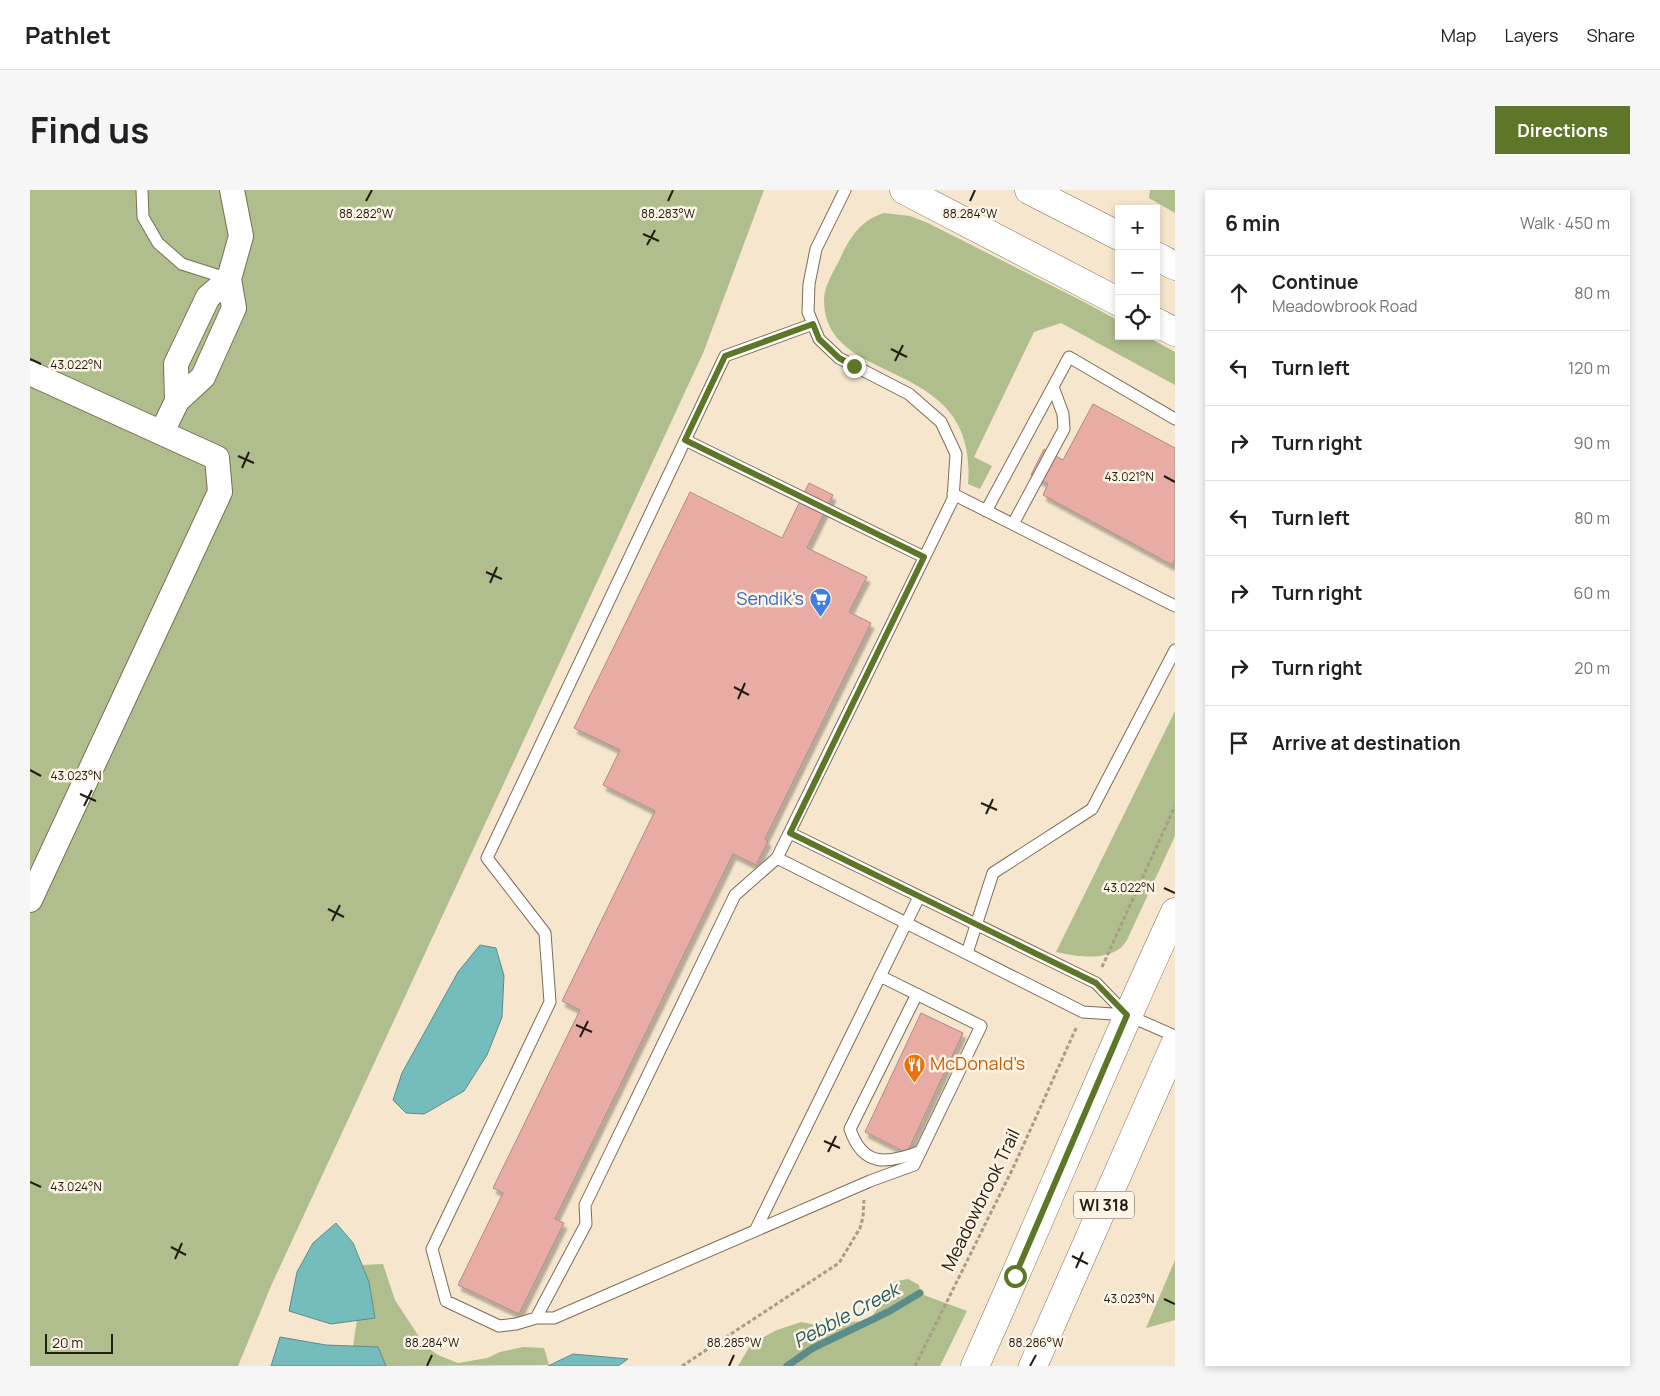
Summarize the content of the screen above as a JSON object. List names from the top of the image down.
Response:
{
  "streets": {
    "main road": ["WI 318"],
    "path": ["Meadowbrook Trail"]
  },
  "water": ["Pebble Creek"],
  "places": {
    "supermarket": ["Sendik's"],
    "restaurant": ["McDonald's"]
  },
  "scale_bar": "20 m",
  "page": {
    "header": "Pathlet",
    "nav": ["Map", "Layers", "Share"],
    "title": "Find us",
    "buttons": "Directions",
    "heading": ["6 min", "Walk · 450 m"],
    "map_buttons": ["+", "−"],
    "list": [
      ["Continue", "Meadowbrook Road", "80 m"],
      ["Turn left", "120 m"],
      ["Turn right", "90 m"],
      ["Turn left", "80 m"],
      ["Turn right", "60 m"],
      ["Turn right", "20 m"],
      "Arrive at destination"
    ],
    "scale": "20 m"
  },
  "coordinates": [
    "88.282°W",
    "88.283°W",
    "88.284°W",
    "43.022°N",
    "43.021°N",
    "43.023°N",
    "43.024°N",
    "88.285°W",
    "88.286°W"
  ]
}
